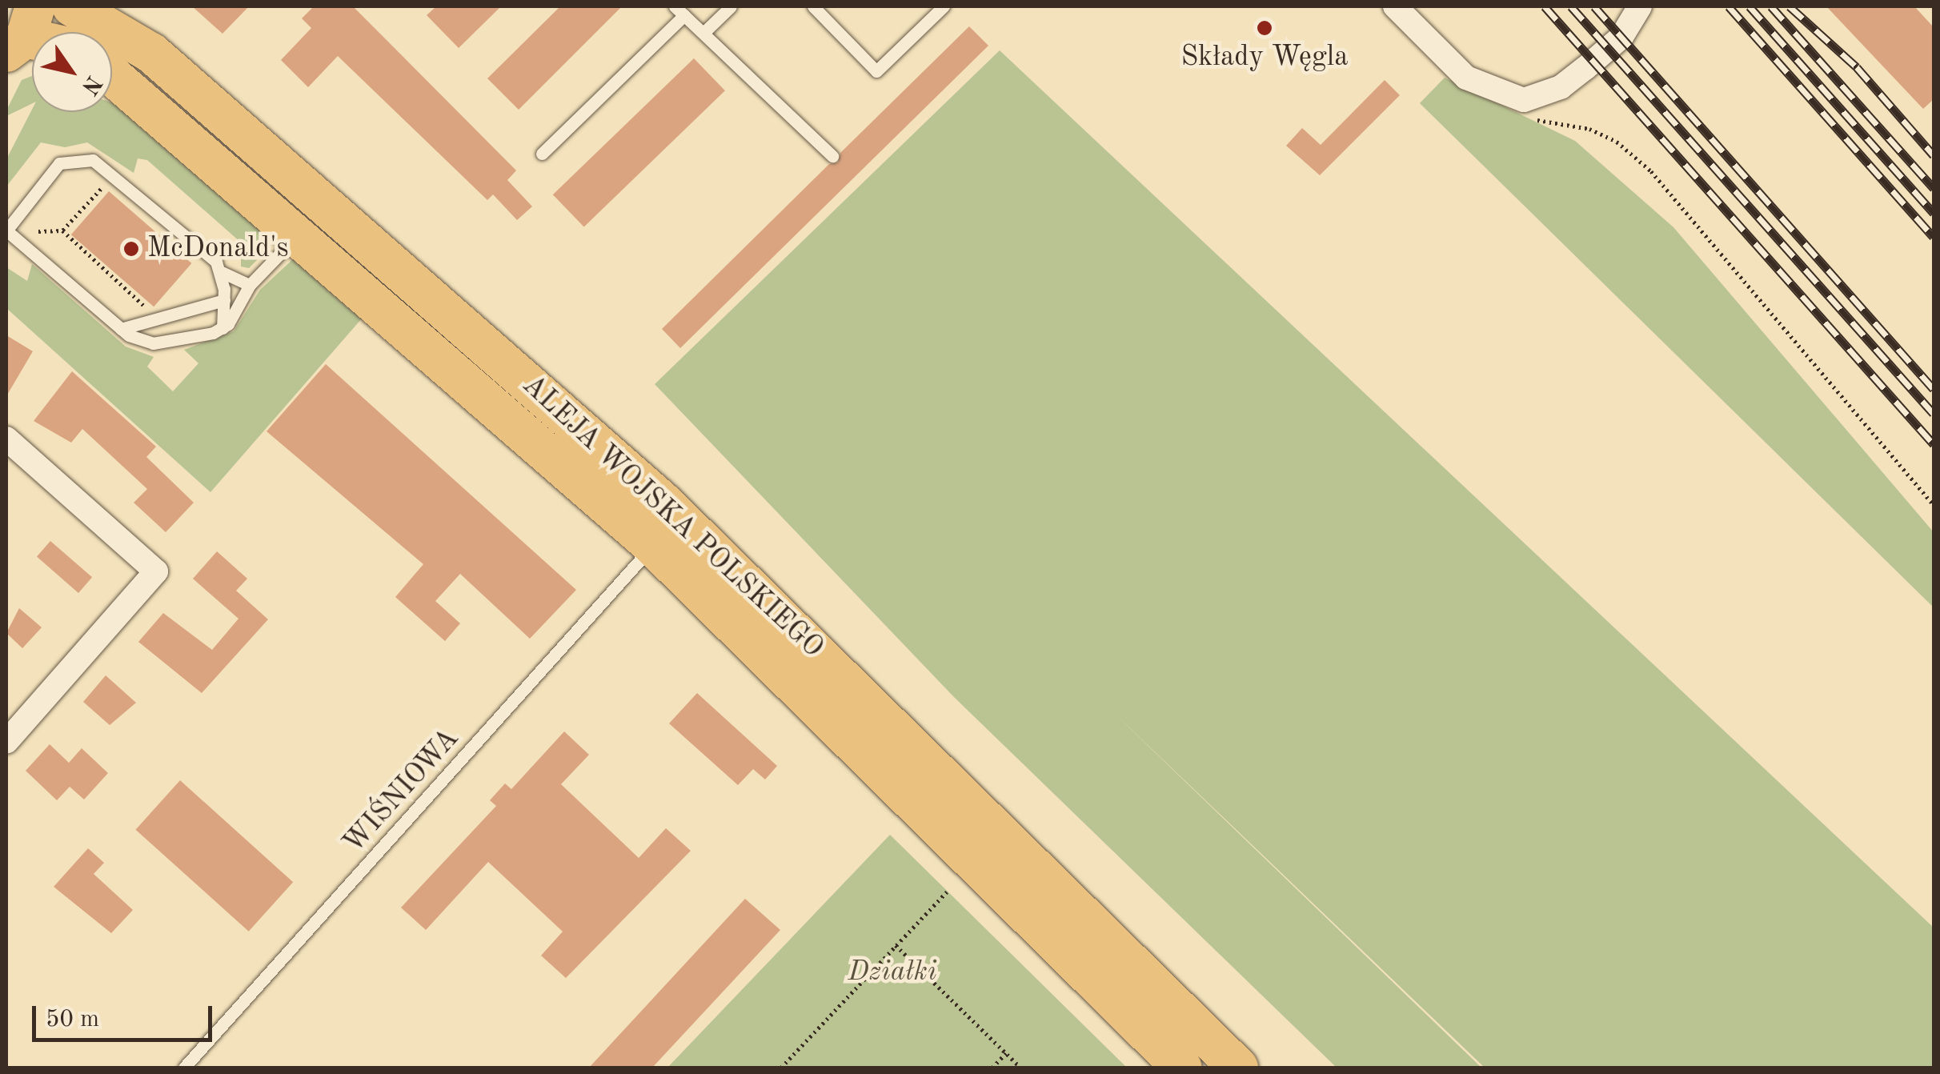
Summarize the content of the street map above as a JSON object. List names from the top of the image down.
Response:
{
  "streets": {
    "main road": ["ALEJA WOJSKA POLSKIEGO"],
    "lane": ["WIŚNIOWA"]
  },
  "crossings": [
    ["ALEJA WOJSKA POLSKIEGO", "WIŚNIOWA"]
  ],
  "parks": ["Działki"],
  "places": ["Składy Węgla", "McDonald's"],
  "scale_bar": "50 m",
  "north": "bottom right"
}
